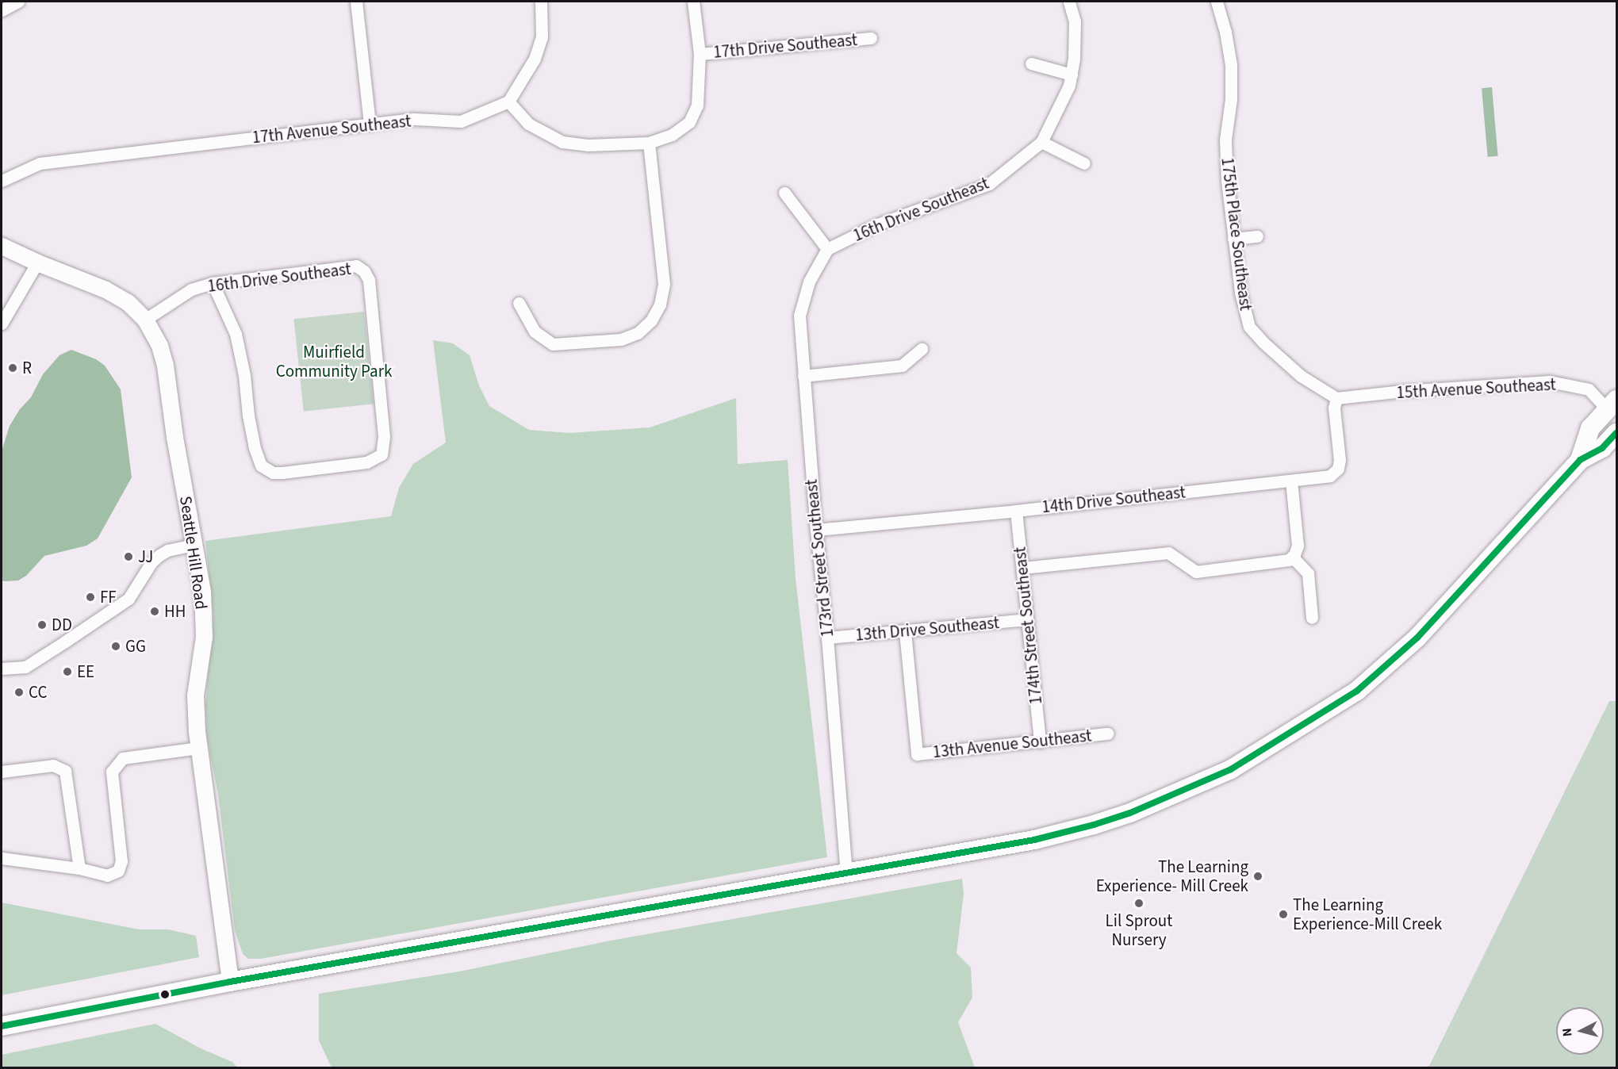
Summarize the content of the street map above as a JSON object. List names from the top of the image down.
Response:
{
  "streets": {
    "street": [
      "17th Drive Southeast",
      "17th Avenue Southeast",
      "16th Drive Southeast",
      "175th Place Southeast",
      "15th Avenue Southeast",
      "14th Drive Southeast",
      "Seattle Hill Road",
      "173rd Street Southeast",
      "174th Street Southeast",
      "13th Drive Southeast",
      "13th Avenue Southeast"
    ]
  },
  "crossings": [
    ["16th Drive Southeast", "Seattle Hill Road"],
    ["16th Drive Southeast", "173rd Street Southeast"],
    ["175th Place Southeast", "15th Avenue Southeast"],
    ["175th Place Southeast", "14th Drive Southeast"],
    ["15th Avenue Southeast", "14th Drive Southeast"],
    ["14th Drive Southeast", "173rd Street Southeast"],
    ["14th Drive Southeast", "174th Street Southeast"],
    ["173rd Street Southeast", "13th Drive Southeast"],
    ["174th Street Southeast", "13th Drive Southeast"],
    ["174th Street Southeast", "13th Avenue Southeast"],
    ["13th Drive Southeast", "13th Avenue Southeast"]
  ],
  "parks": ["Muirfield Community Park"],
  "places": [
    "R",
    "JJ",
    "FF",
    "HH",
    "DD",
    "GG",
    "EE",
    "CC",
    "The Learning Experience- Mill Creek",
    "Lil Sprout Nursery",
    "The Learning Experience-Mill Creek"
  ],
  "north": "left"
}
